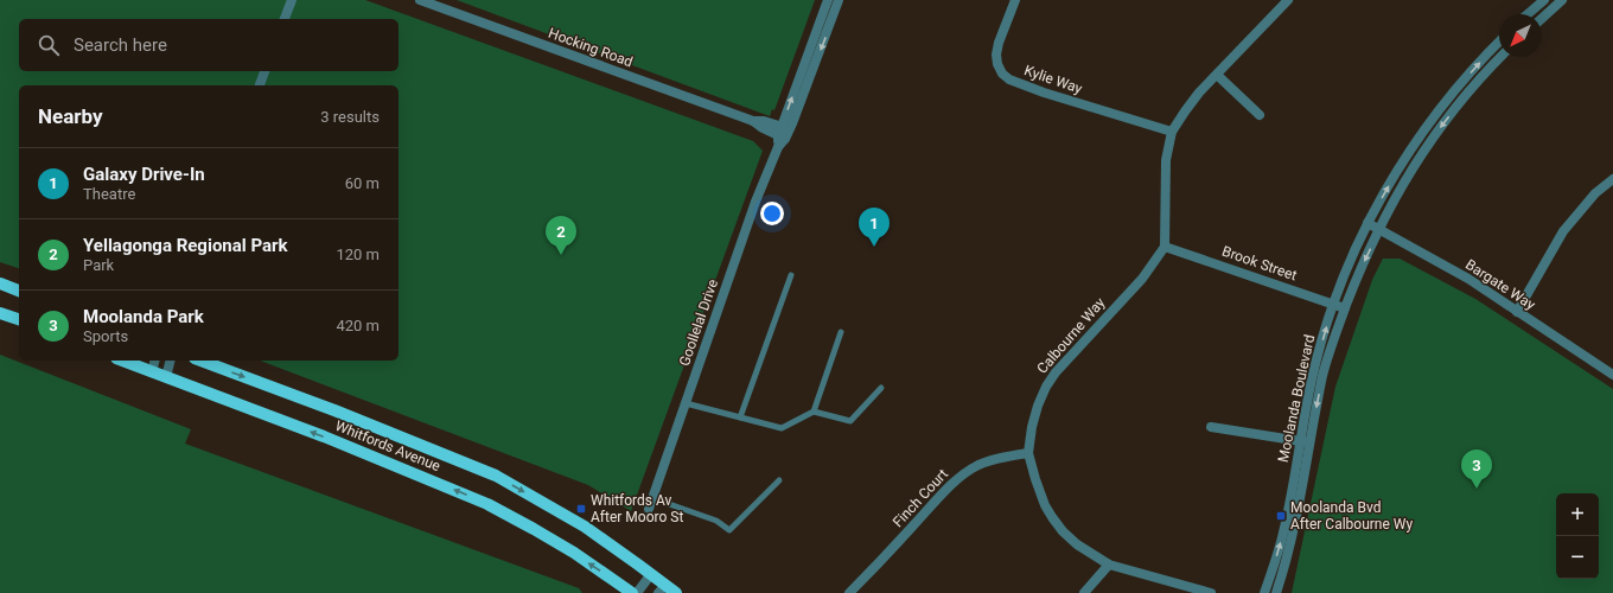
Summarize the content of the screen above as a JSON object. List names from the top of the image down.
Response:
{
  "streets": {
    "main road": ["Whitfords Avenue"],
    "street": [
      "Hocking Road",
      "Kylie Way",
      "Brook Street",
      "Bargate Way",
      "Goollelal Drive",
      "Calbourne Way",
      "Moolanda Boulevard",
      "Finch Court"
    ]
  },
  "crossings": [
    ["Hocking Road", "Goollelal Drive"],
    ["Brook Street", "Calbourne Way"],
    ["Brook Street", "Moolanda Boulevard"],
    ["Bargate Way", "Moolanda Boulevard"],
    ["Calbourne Way", "Finch Court"]
  ],
  "places": {
    "transit": ["Whitfords Av After Mooro St", "Moolanda Bvd After Calbourne Wy"]
  },
  "north": "bottom left",
  "page": {
    "search": "Search here",
    "heading": ["Nearby", "3 results"],
    "list": [
      {
        "mark": "1",
        "name": "Galaxy Drive-In",
        "note": "Theatre",
        "value": "60 m"
      },
      {
        "mark": "2",
        "name": "Yellagonga Regional Park",
        "note": "Park",
        "value": "120 m"
      },
      {
        "mark": "3",
        "name": "Moolanda Park",
        "note": "Sports",
        "value": "420 m"
      }
    ],
    "pins": ["1", "2", "3"],
    "map_buttons": ["+", "−"]
  }
}
